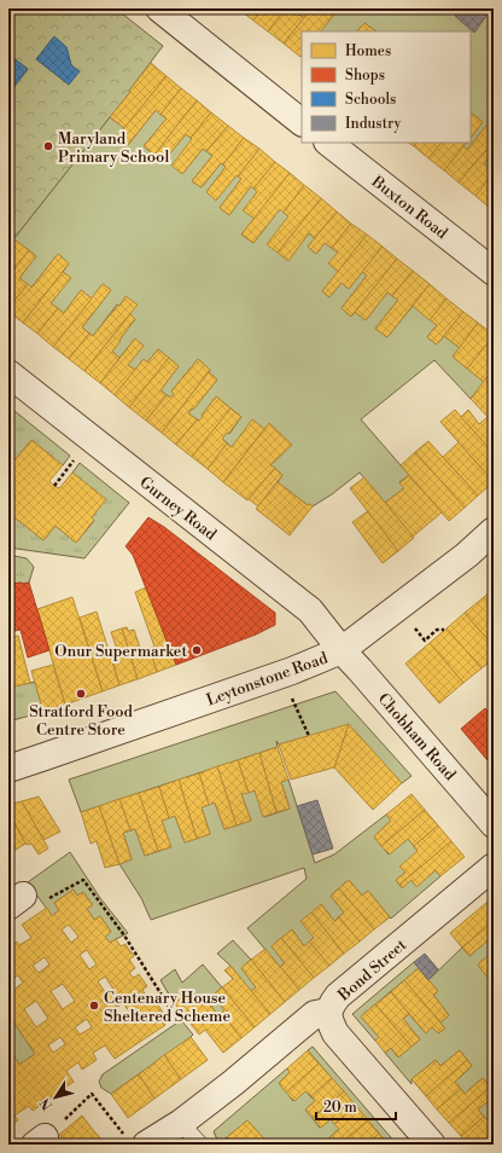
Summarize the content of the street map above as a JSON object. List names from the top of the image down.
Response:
{
  "streets": {
    "street": [
      "Buxton Road",
      "Gurney Road",
      "Leytonstone Road",
      "Chobham Road",
      "Bond Street"
    ]
  },
  "crossings": [
    ["Gurney Road", "Leytonstone Road"],
    ["Gurney Road", "Chobham Road"],
    ["Leytonstone Road", "Chobham Road"]
  ],
  "places": [
    "Maryland Primary School",
    "Onur Supermarket",
    "Stratford Food Centre Store",
    "Centenary House Sheltered Scheme"
  ],
  "legend": [
    "Homes",
    "Shops",
    "Schools",
    "Industry"
  ],
  "scale_bar": "20 m",
  "north": "bottom left"
}
